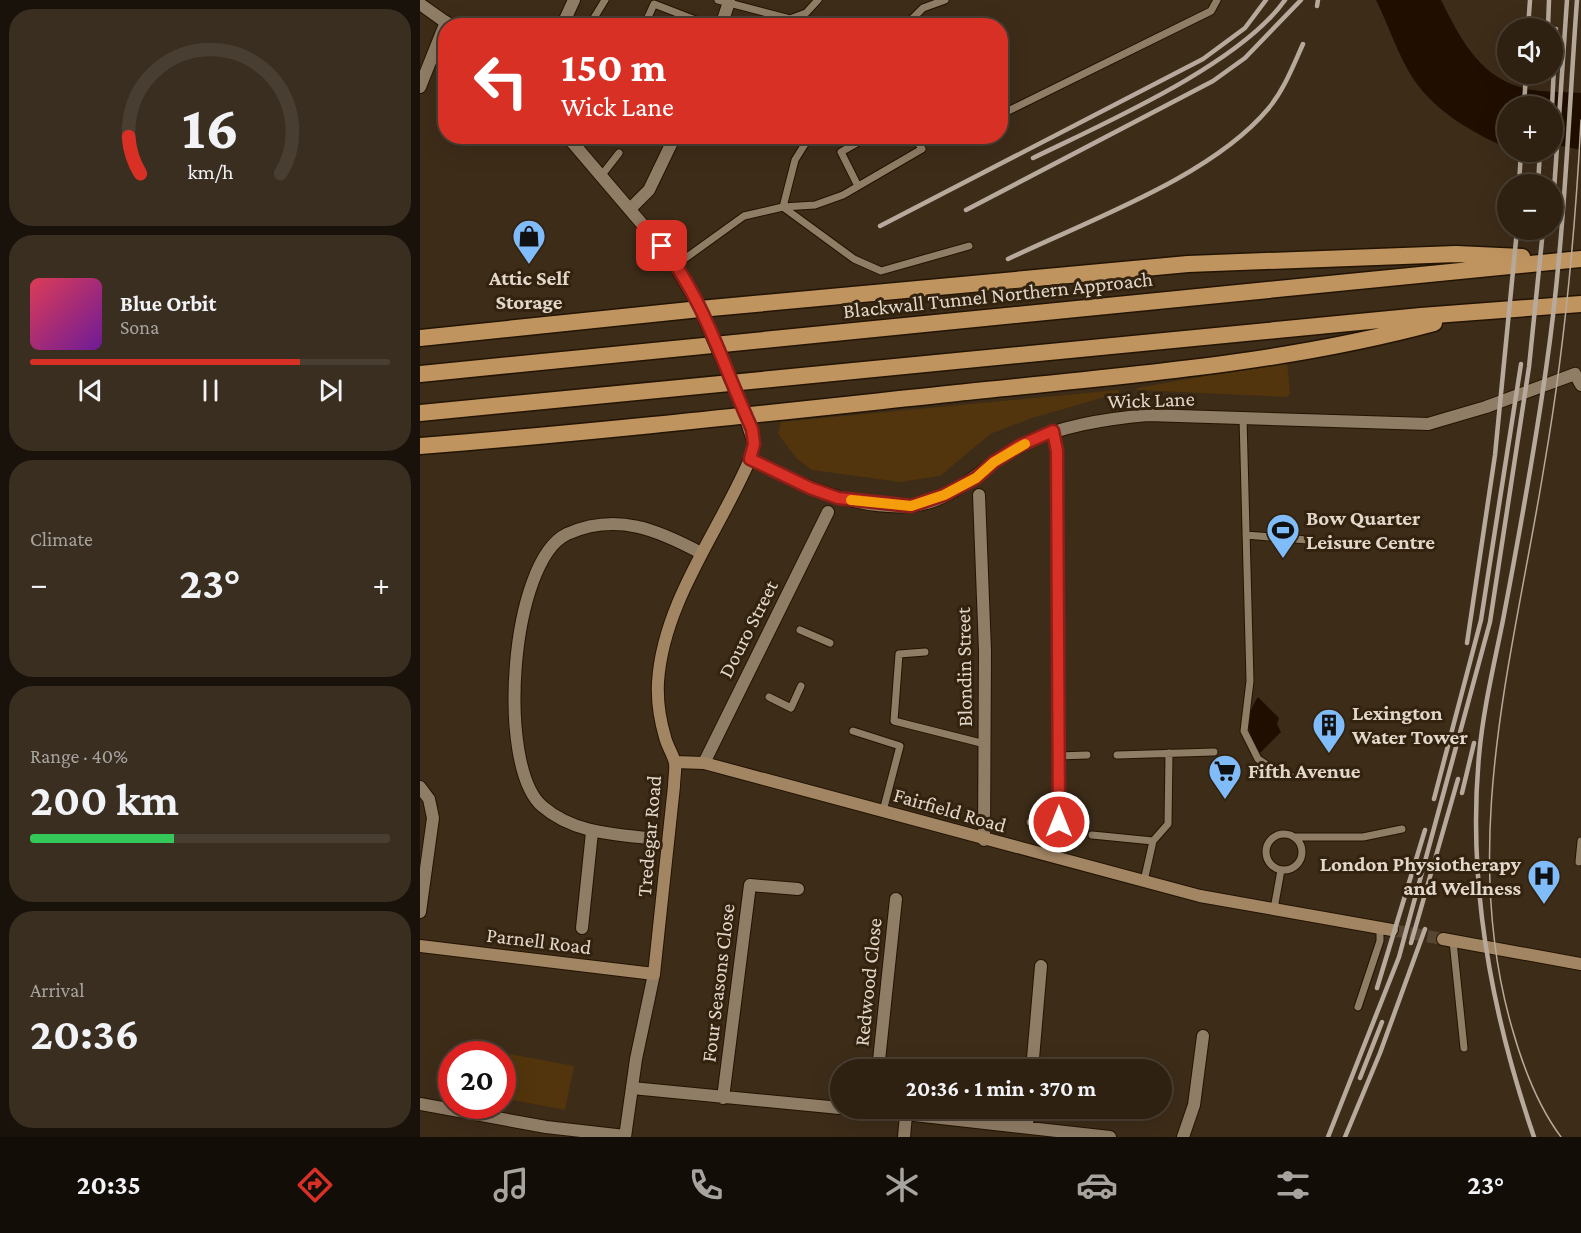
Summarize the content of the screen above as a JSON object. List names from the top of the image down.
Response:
{
  "streets": {
    "highway": ["Blackwall Tunnel Northern Approach"],
    "main road": ["Fairfield Road", "Tredegar Road", "Parnell Road"],
    "street": [
      "Wick Lane",
      "Douro Street",
      "Blondin Street",
      "Redwood Close",
      "Four Seasons Close"
    ]
  },
  "crossings": [
    ["Wick Lane", "Tredegar Road"],
    ["Douro Street", "Fairfield Road"],
    ["Blondin Street", "Fairfield Road"],
    ["Fairfield Road", "Tredegar Road"],
    ["Tredegar Road", "Parnell Road"]
  ],
  "places": {
    "shop": ["Attic Self Storage"],
    "sports": ["Bow Quarter Leisure Centre"],
    "building": ["Lexington Water Tower"],
    "supermarket": ["Fifth Avenue"],
    "hospital": ["London Physiotherapy and Wellness"]
  },
  "page": {
    "map_buttons": ["+", "−"],
    "turn": ["150 m", "Wick Lane"],
    "song": ["Blue Orbit", "Sona"],
    "tile": [
      "Climate",
      ["Range · 40%", "200 km"],
      ["Arrival", "20:36"]
    ],
    "heat": ["−", "23°", "+"],
    "limit": "20",
    "trip": "20:36 · 1 min · 370 m",
    "tabs": ["20:35", "23°"],
    "gauge": ["16", "km/h"]
  }
}
